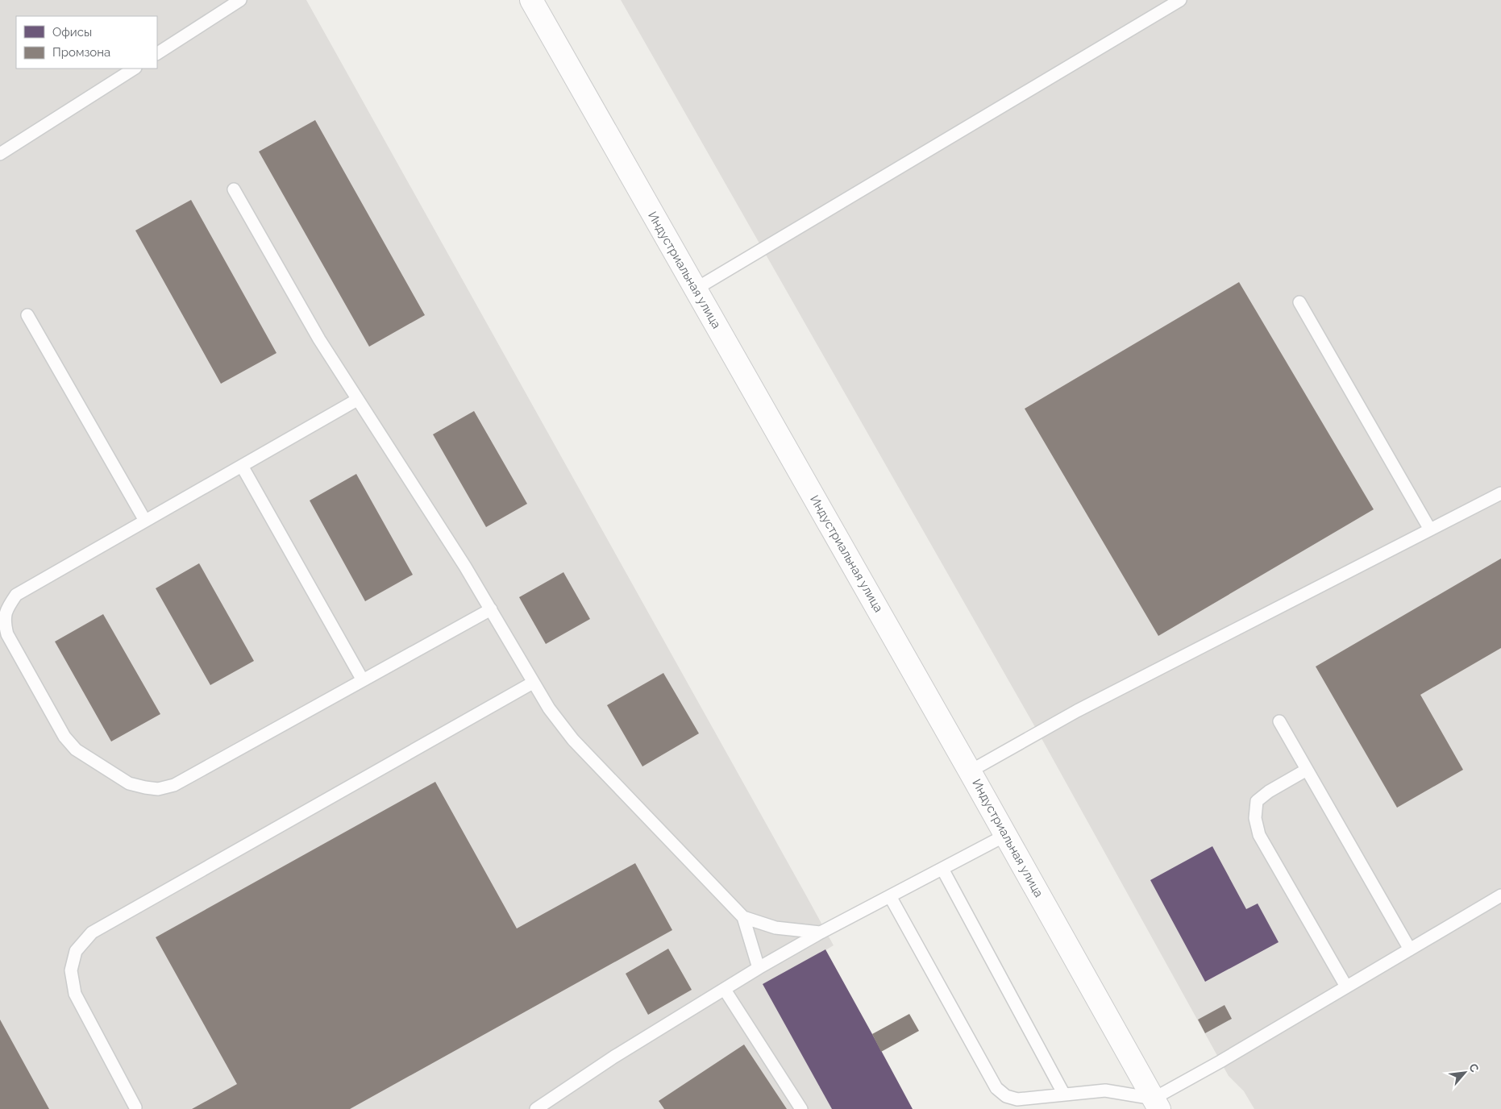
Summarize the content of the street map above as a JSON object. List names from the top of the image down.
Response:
{
  "streets": {
    "street": ["Индустриальная улица"]
  },
  "legend": ["Офисы", "Промзона"],
  "north": "top right"
}
